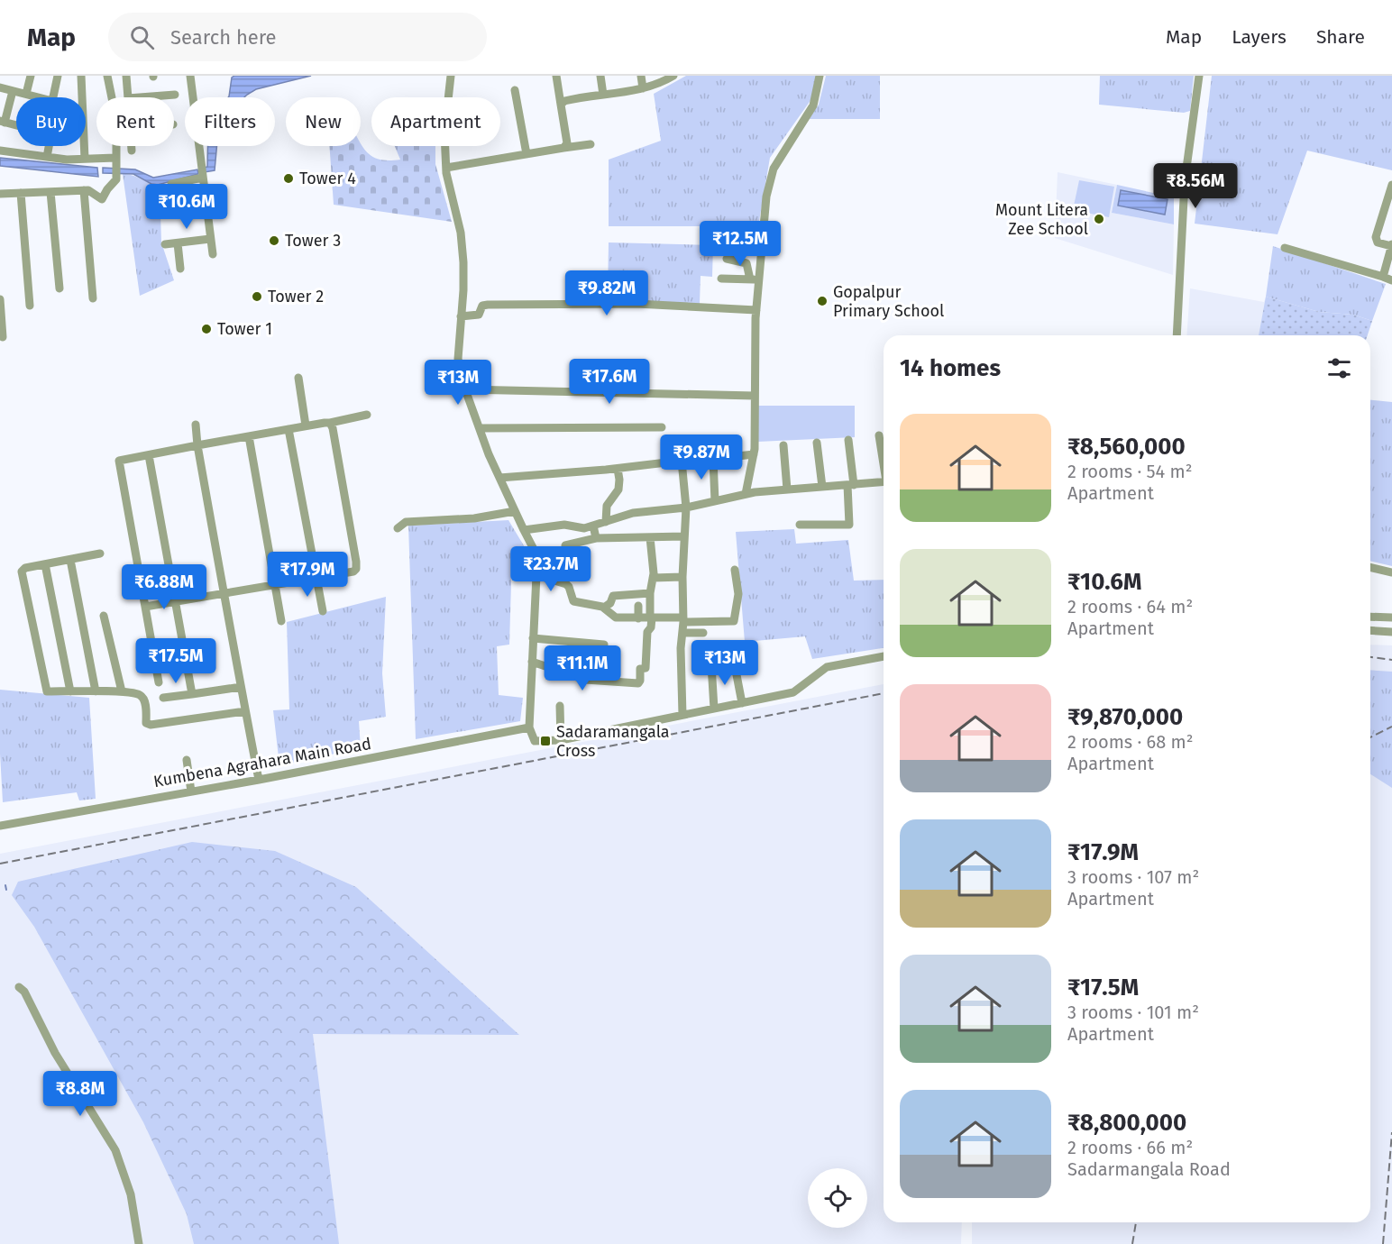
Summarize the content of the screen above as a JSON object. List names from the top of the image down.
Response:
{
  "streets": {
    "street": ["Kumbena Agrahara Main Road"]
  },
  "places": {
    "other": [
      "Tower 4",
      "Mount Litera Zee School",
      "Tower 3",
      "Tower 2",
      "Gopalpur Primary School",
      "Tower 1"
    ],
    "transit": ["Sadaramangala Cross"]
  },
  "page": {
    "header": "Map",
    "search": "Search here",
    "nav": ["Map", "Layers", "Share"],
    "chip": [
      "Buy",
      "Rent",
      "Filters",
      "New",
      "Apartment"
    ],
    "price": [
      "₹8.56M",
      "₹10.6M",
      "₹12.5M",
      "₹9.82M",
      "₹17.6M",
      "₹13M",
      "₹9.87M",
      "₹23.7M",
      "₹17.9M",
      "₹6.88M",
      "₹17.5M",
      "₹13M",
      "₹11.1M",
      "₹8.8M"
    ],
    "heading": "14 homes",
    "list": [
      {
        "name": "₹8,560,000",
        "note": "2 rooms · 54 m² · Apartment"
      },
      {
        "name": "₹10.6M",
        "note": "2 rooms · 64 m² · Apartment"
      },
      {
        "name": "₹9,870,000",
        "note": "2 rooms · 68 m² · Apartment"
      },
      {
        "name": "₹17.9M",
        "note": "3 rooms · 107 m² · Apartment"
      },
      {
        "name": "₹17.5M",
        "note": "3 rooms · 101 m² · Apartment"
      },
      {
        "name": "₹8,800,000",
        "note": "2 rooms · 66 m² · Sadarmangala Road"
      }
    ]
  }
}
